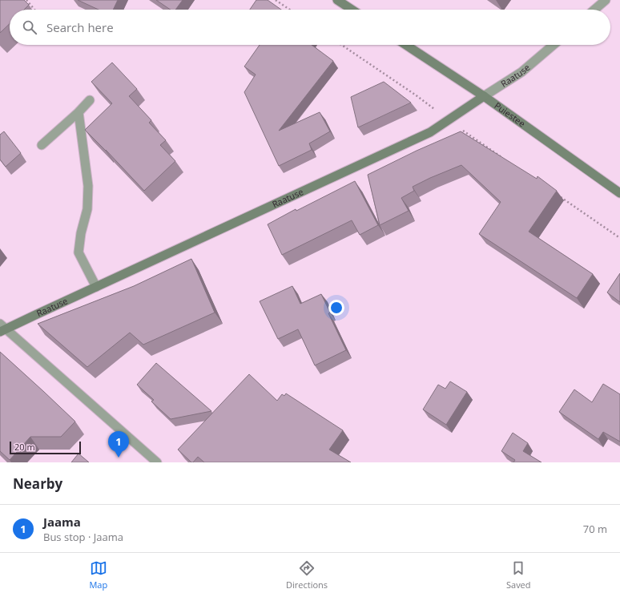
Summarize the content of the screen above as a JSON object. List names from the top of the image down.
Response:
{
  "streets": {
    "main road": ["Raatuse", "Puiestee"]
  },
  "crossings": [
    ["Raatuse", "Puiestee"]
  ],
  "scale_bar": "20 m",
  "page": {
    "search": "Search here",
    "pins": "1",
    "scale": "20 m",
    "heading": "Nearby",
    "list": [
      {
        "mark": "1",
        "name": "Jaama",
        "note": "Bus stop · Jaama",
        "value": "70 m"
      }
    ],
    "nav": ["Map", "Directions", "Saved"]
  }
}
